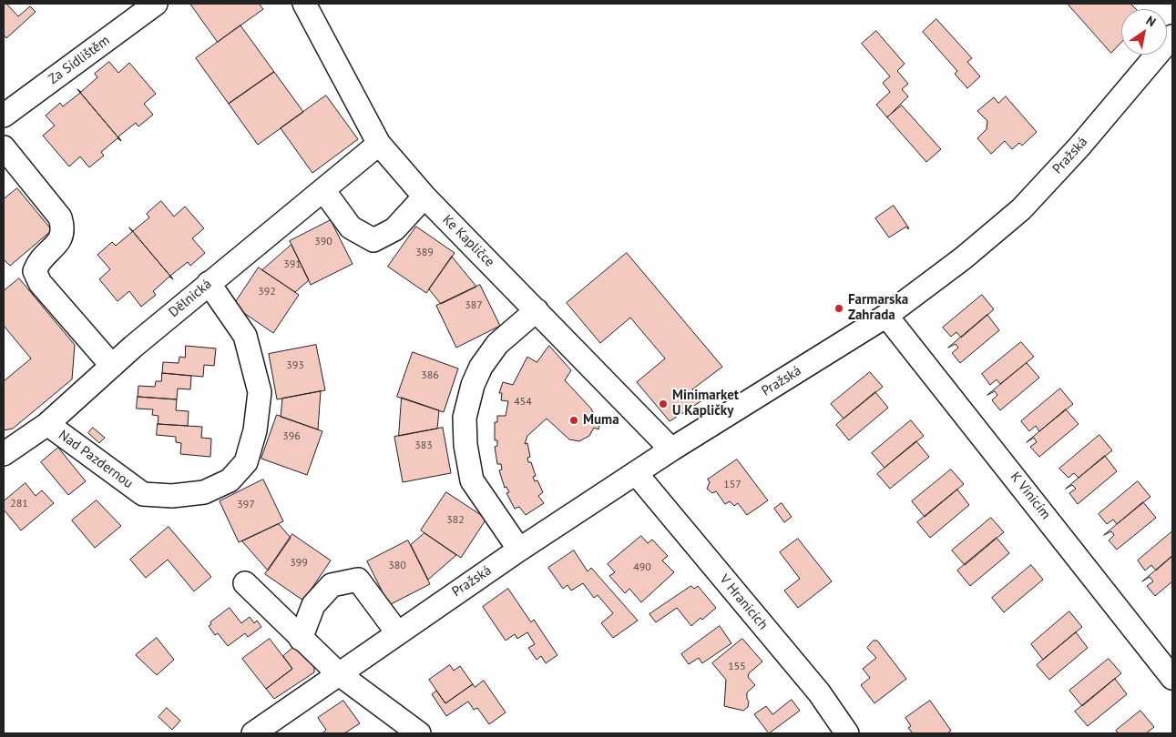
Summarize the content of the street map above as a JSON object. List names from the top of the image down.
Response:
{
  "streets": {
    "street": [
      "Za Sídlištěm",
      "Pražská",
      "Ke Kapličce",
      "Dělnická",
      "Nad Pazdernou",
      "K Vinicím",
      "V Hranicích"
    ]
  },
  "crossings": [
    ["Pražská", "Ke Kapličce"],
    ["Pražská", "K Vinicím"],
    ["Pražská", "V Hranicích"],
    ["Ke Kapličce", "Dělnická"],
    ["Dělnická", "Nad Pazdernou"]
  ],
  "places": ["Farmarska Zahrada", "Minimarket U Kapličky", "Muma"],
  "house_numbers": [
    "390",
    "389",
    "391",
    "392",
    "387",
    "393",
    "386",
    "454",
    "396",
    "383",
    "157",
    "281",
    "397",
    "382",
    "399",
    "380",
    "490",
    "155"
  ],
  "north": "top right"
}
